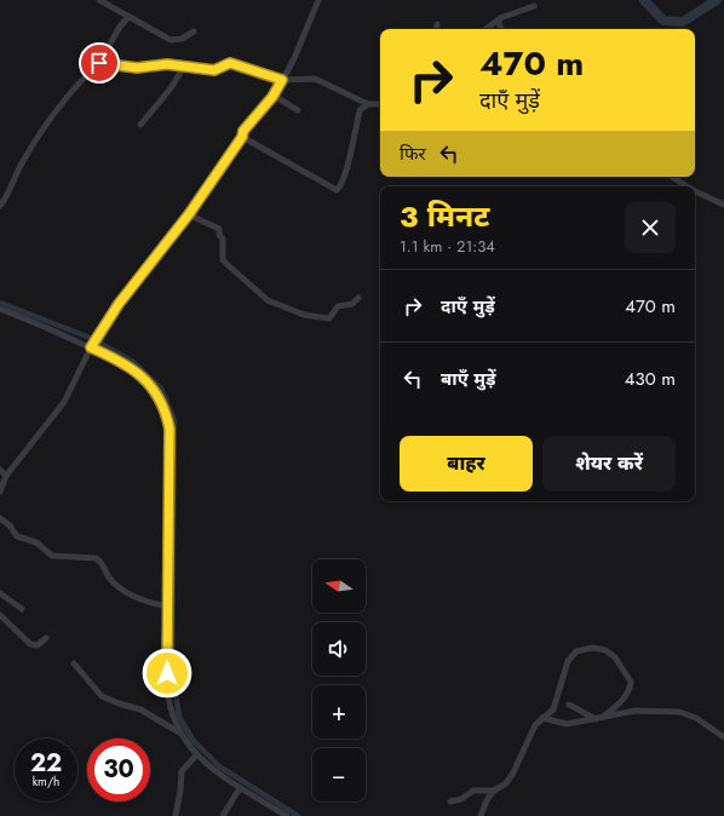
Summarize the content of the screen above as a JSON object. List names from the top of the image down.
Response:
{
  "north": "left",
  "page": {
    "turn": ["470 m", "दाएँ मुड़ें"],
    "then": "फिर",
    "heading": ["3 मिनट", "1.1 km · 21:34"],
    "list": [
      {
        "name": "दाएँ मुड़ें",
        "value": "470 m"
      },
      {
        "name": "बाएँ मुड़ें",
        "value": "430 m"
      }
    ],
    "buttons": ["बाहर", "शेयर करें"],
    "map_buttons": ["+", "−"],
    "speed": "22 km/h",
    "limit": "30"
  }
}
